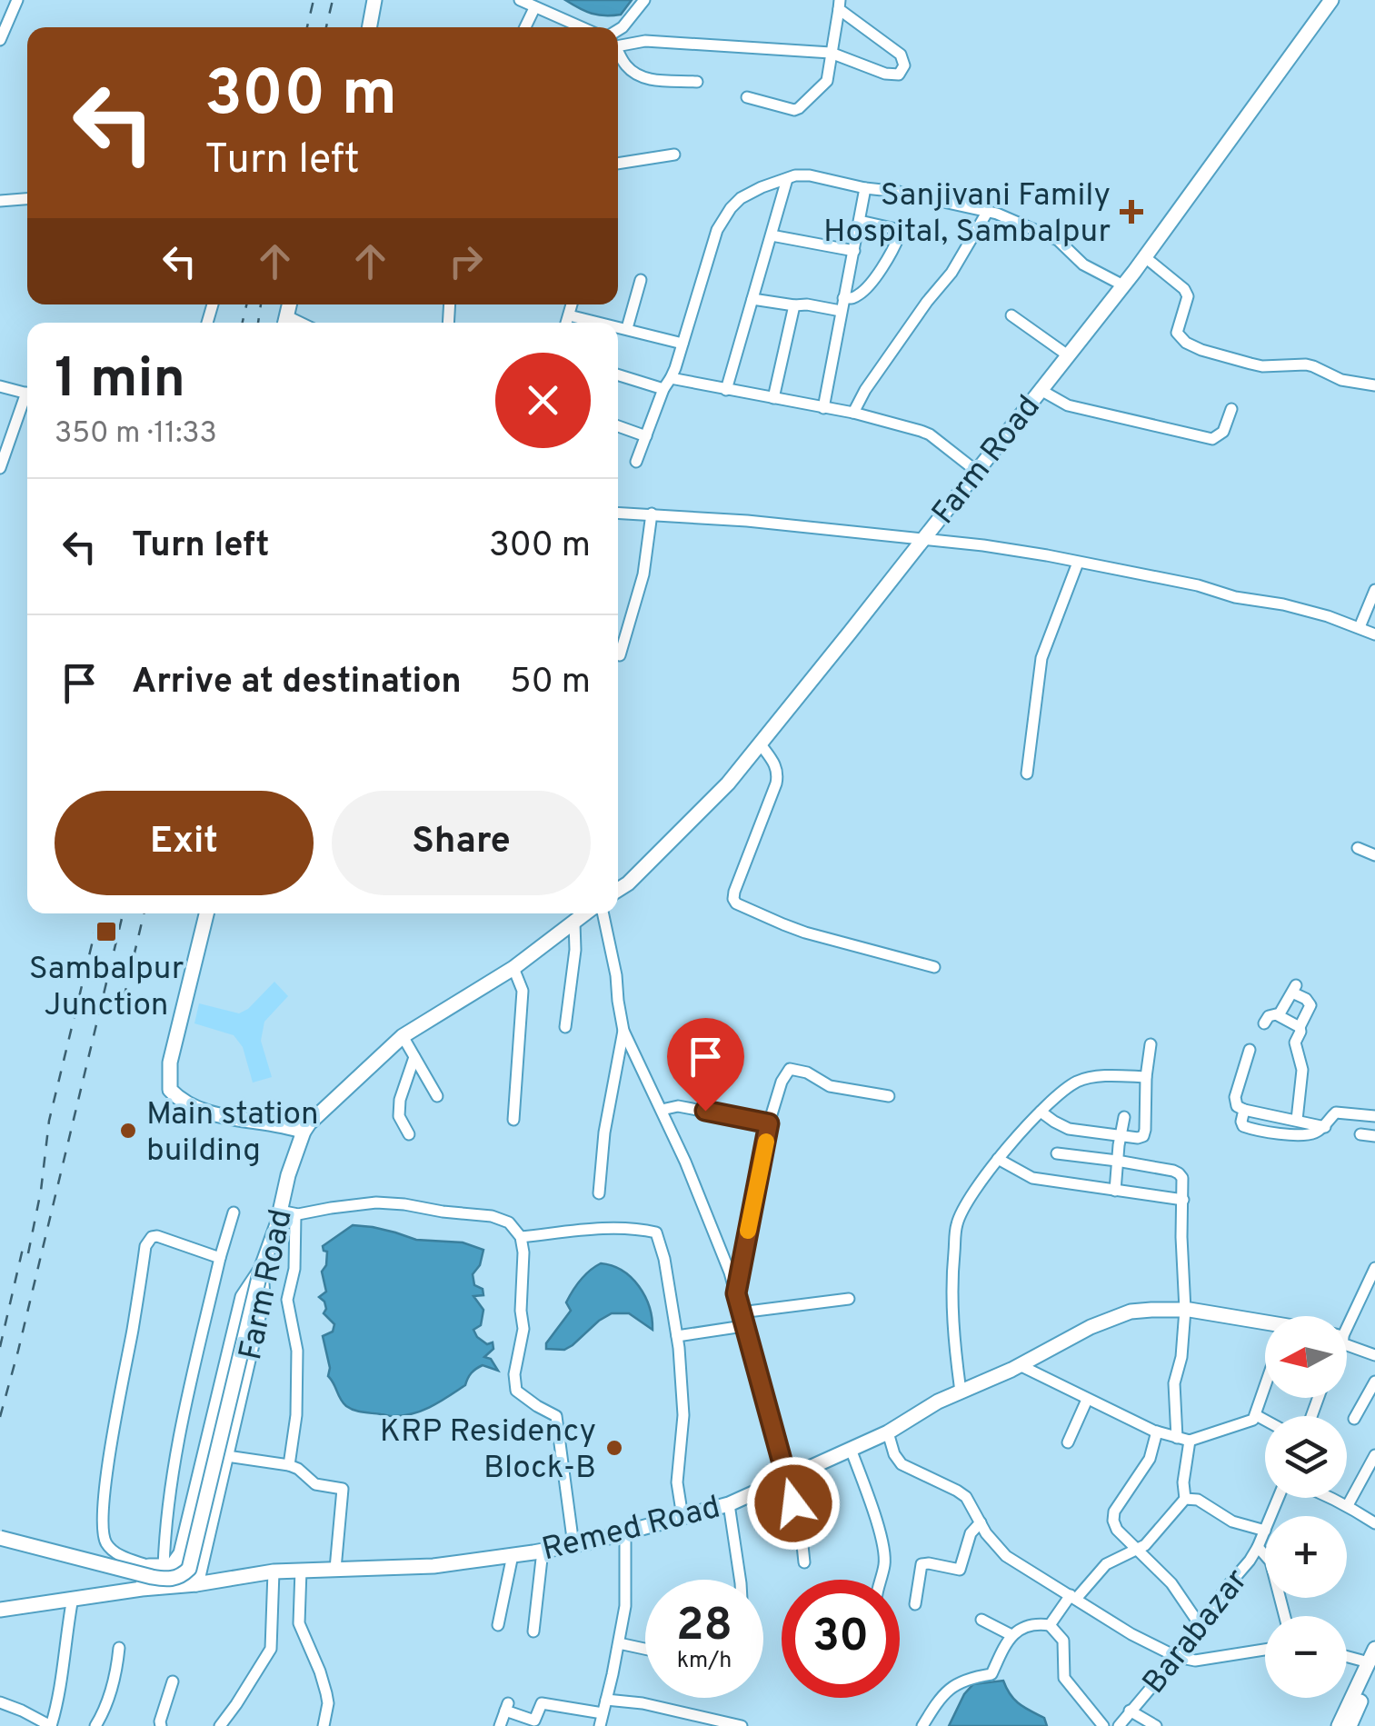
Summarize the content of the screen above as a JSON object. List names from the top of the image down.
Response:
{
  "streets": {
    "street": ["Farm Road", "Remed Road", "Barabazar"]
  },
  "crossings": [
    ["Farm Road", "Remed Road"]
  ],
  "places": {
    "health": ["Sanjivani Family Hospital, Sambalpur"],
    "transit": ["Sambalpur Junction"],
    "other": ["Main station building", "KRP Residency Block-B"]
  },
  "north": "left",
  "page": {
    "turn": ["300 m", "Turn left"],
    "heading": ["1 min", "350 m · 11:33"],
    "list": [
      {
        "name": "Turn left",
        "value": "300 m"
      },
      {
        "name": "Arrive at destination",
        "value": "50 m"
      }
    ],
    "buttons": ["Exit", "Share"],
    "map_buttons": ["+", "−"],
    "speed": "28 km/h",
    "limit": "30"
  }
}
